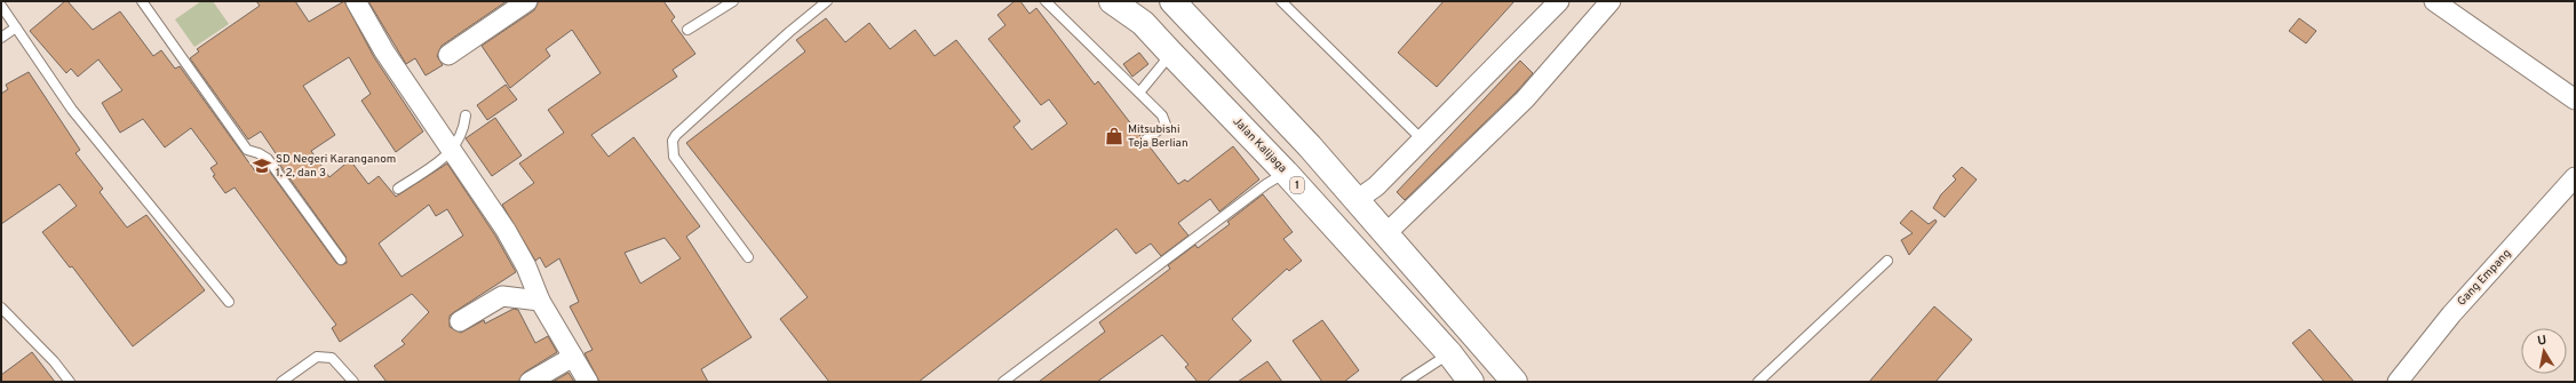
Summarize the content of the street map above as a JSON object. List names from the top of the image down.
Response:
{
  "streets": {
    "highway": ["Jalan Kalijaga", "1"],
    "street": ["Gang Empang"]
  },
  "places": {
    "shop": ["Mitsubishi Teja Berlian"],
    "school or university": ["SD Negeri Karanganom 1, 2, dan 3"]
  },
  "north": "top"
}
